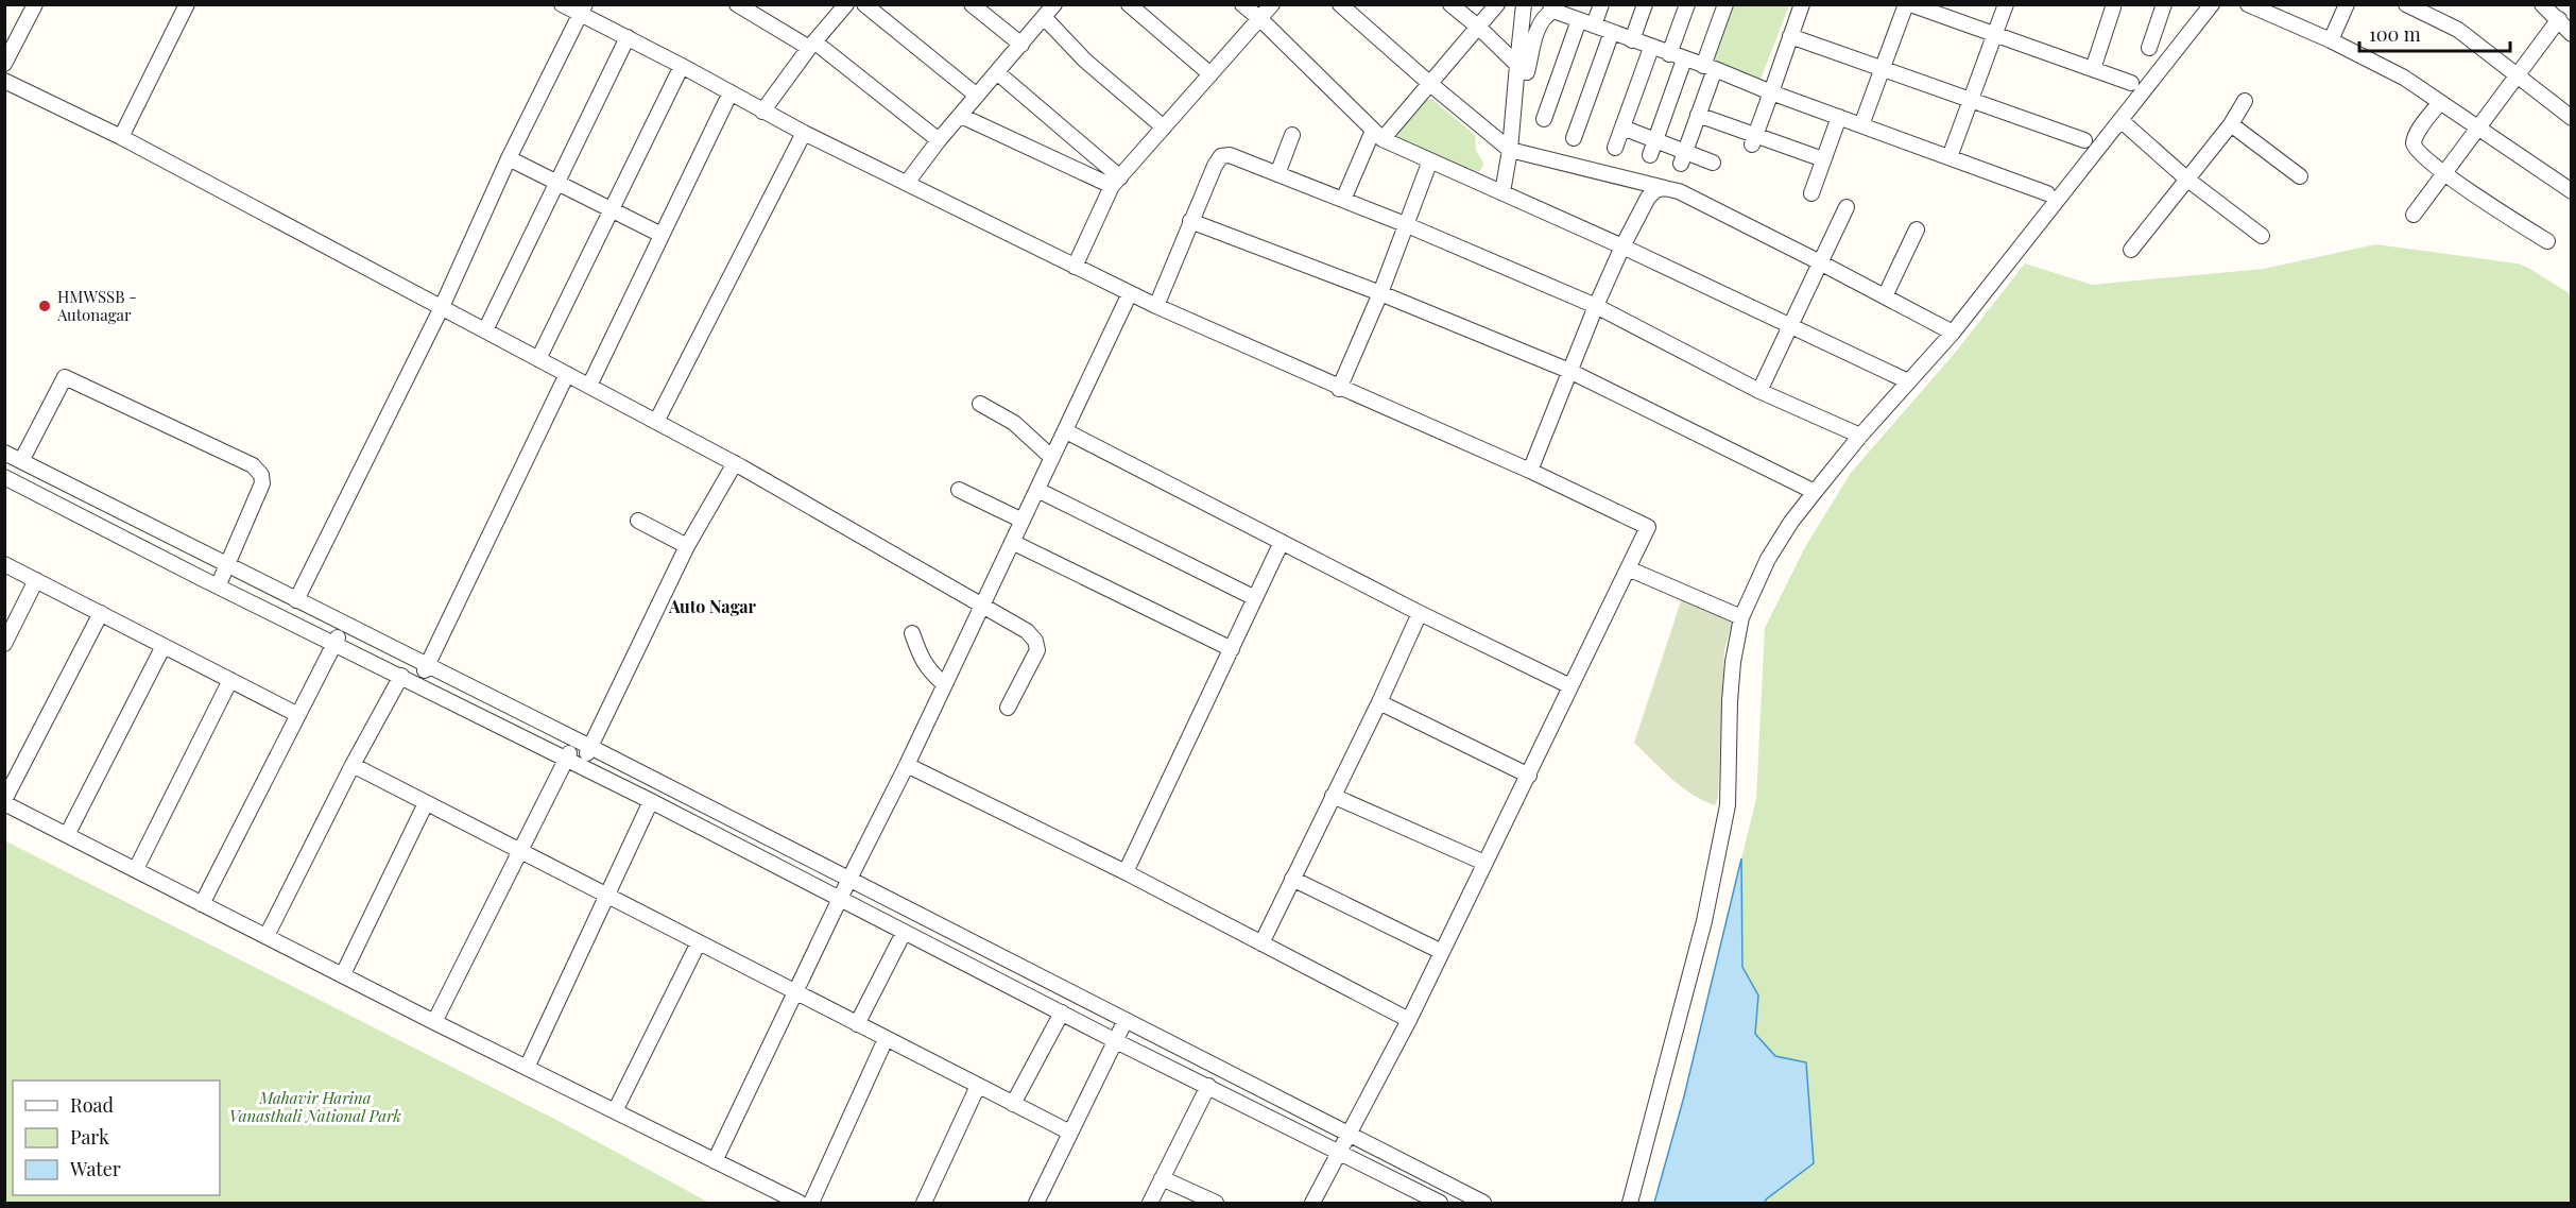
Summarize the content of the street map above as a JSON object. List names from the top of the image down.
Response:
{
  "districts": ["Auto Nagar"],
  "parks": ["Mahavir Harina Vanasthali National Park"],
  "places": ["HMWSSB - Autonagar"],
  "legend": ["Road", "Park", "Water"],
  "scale_bar": "100 m"
}
